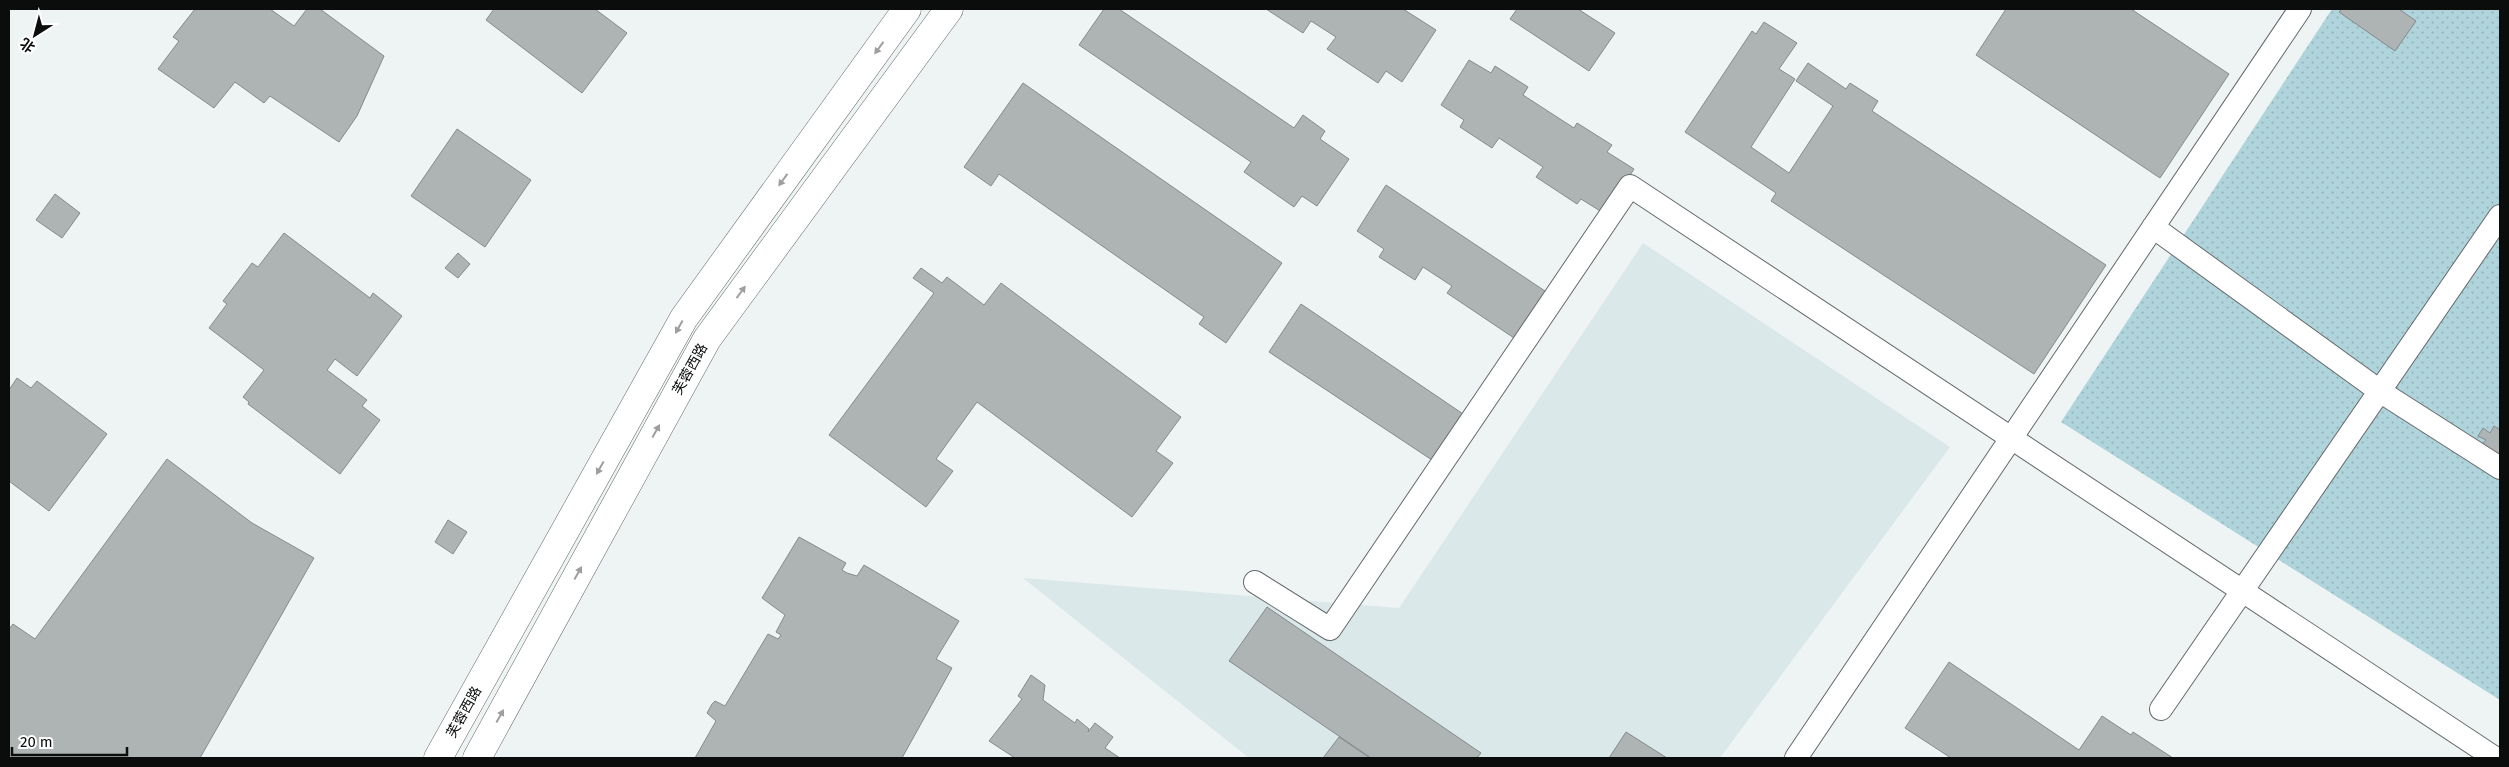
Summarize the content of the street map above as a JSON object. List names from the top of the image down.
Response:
{
  "streets": {
    "main road": ["芙蓉西路"]
  },
  "scale_bar": "20 m",
  "north": "bottom left"
}
